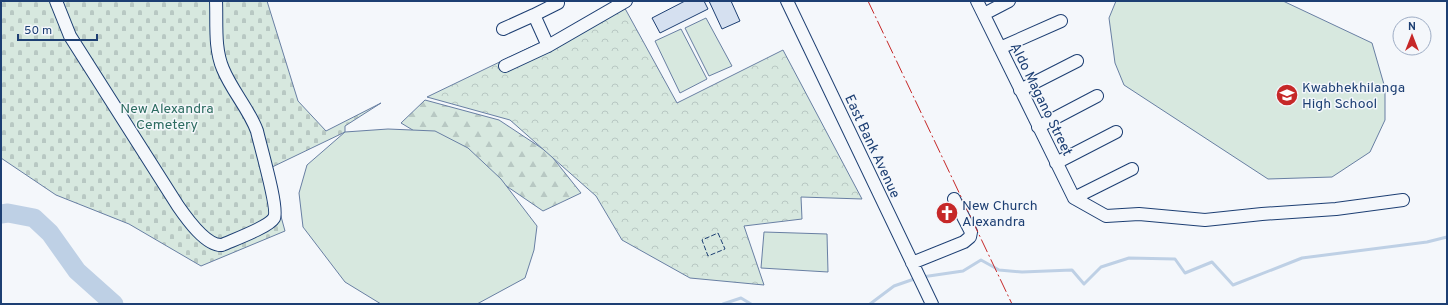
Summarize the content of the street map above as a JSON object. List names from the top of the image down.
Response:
{
  "streets": {
    "street": ["Aldo Magano Street", "East Bank Avenue"]
  },
  "parks": ["New Alexandra Cemetery"],
  "places": {
    "school or university": ["Kwabhekhilanga High School"],
    "church": ["New Church Alexandra"]
  },
  "scale_bar": "50 m",
  "north": "top"
}
